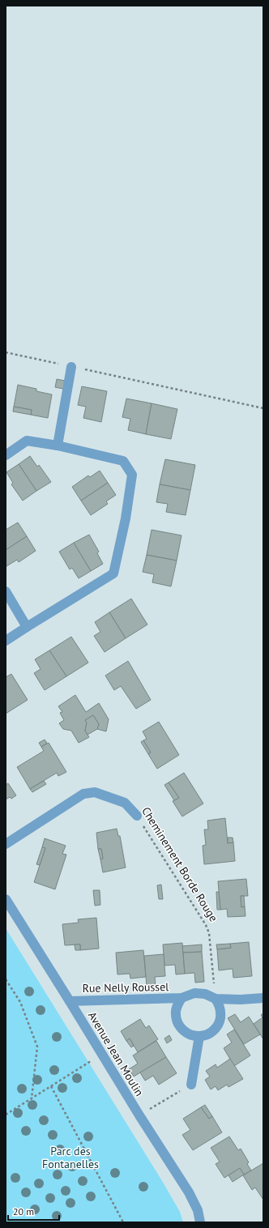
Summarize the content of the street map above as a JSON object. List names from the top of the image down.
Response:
{
  "streets": {
    "street": ["Cheminement Borde Rouge", "Rue Nelly Roussel", "Avenue Jean Moulin"]
  },
  "crossings": [
    ["Cheminement Borde Rouge", "Rue Nelly Roussel"],
    ["Rue Nelly Roussel", "Avenue Jean Moulin"]
  ],
  "parks": ["Parc des Fontanelles"],
  "scale_bar": "20 m"
}
